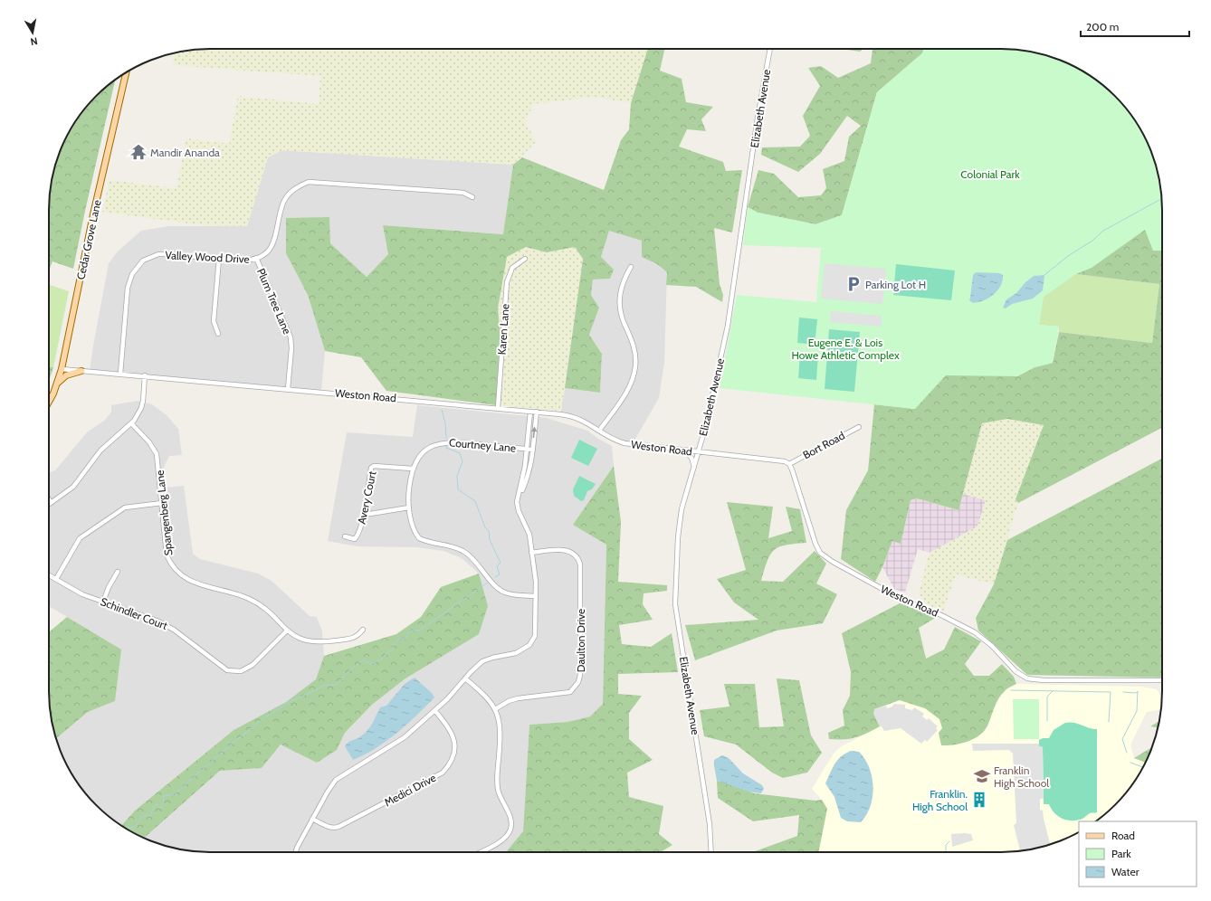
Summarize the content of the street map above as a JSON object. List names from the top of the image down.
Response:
{
  "streets": {
    "main road": ["Cedar Grove Lane"],
    "street": [
      "Elizabeth Avenue",
      "Valley Wood Drive",
      "Plum Tree Lane",
      "Karen Lane",
      "Weston Road",
      "Courtney Lane",
      "Bort Road",
      "Avery Court",
      "Spangenberg Lane",
      "Schindler Court",
      "Daulton Drive",
      "Medici Drive"
    ]
  },
  "crossings": [
    ["Elizabeth Avenue", "Weston Road"],
    ["Cedar Grove Lane", "Weston Road"],
    ["Valley Wood Drive", "Plum Tree Lane"],
    ["Valley Wood Drive", "Weston Road"],
    ["Plum Tree Lane", "Weston Road"],
    ["Karen Lane", "Weston Road"],
    ["Weston Road", "Bort Road"],
    ["Courtney Lane", "Avery Court"],
    ["Spangenberg Lane", "Schindler Court"]
  ],
  "parks": ["Colonial Park", "Eugene E. & Lois Howe Athletic Complex"],
  "places": {
    "temple": ["Mandir Ananda"],
    "parking": ["Parking Lot H"],
    "school or university": ["Franklin High School"],
    "building": ["Franklin. High School"]
  },
  "legend": ["Road", "Park", "Water"],
  "scale_bar": "200 m",
  "north": "bottom"
}
